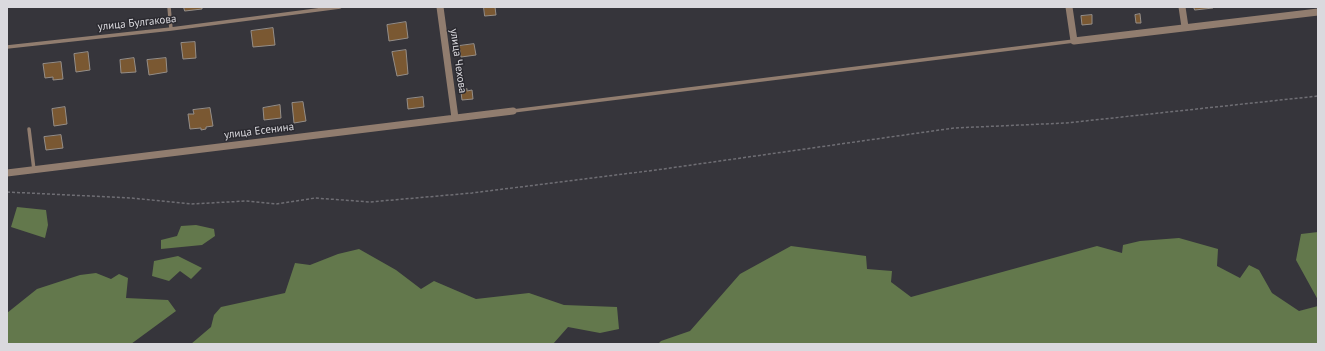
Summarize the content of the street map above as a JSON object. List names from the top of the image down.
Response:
{
  "streets": {
    "street": ["улица Чехова", "улица Есенина"],
    "lane": ["улица Булгакова"]
  },
  "crossings": [
    ["улица Чехова", "улица Есенина"]
  ]
}
